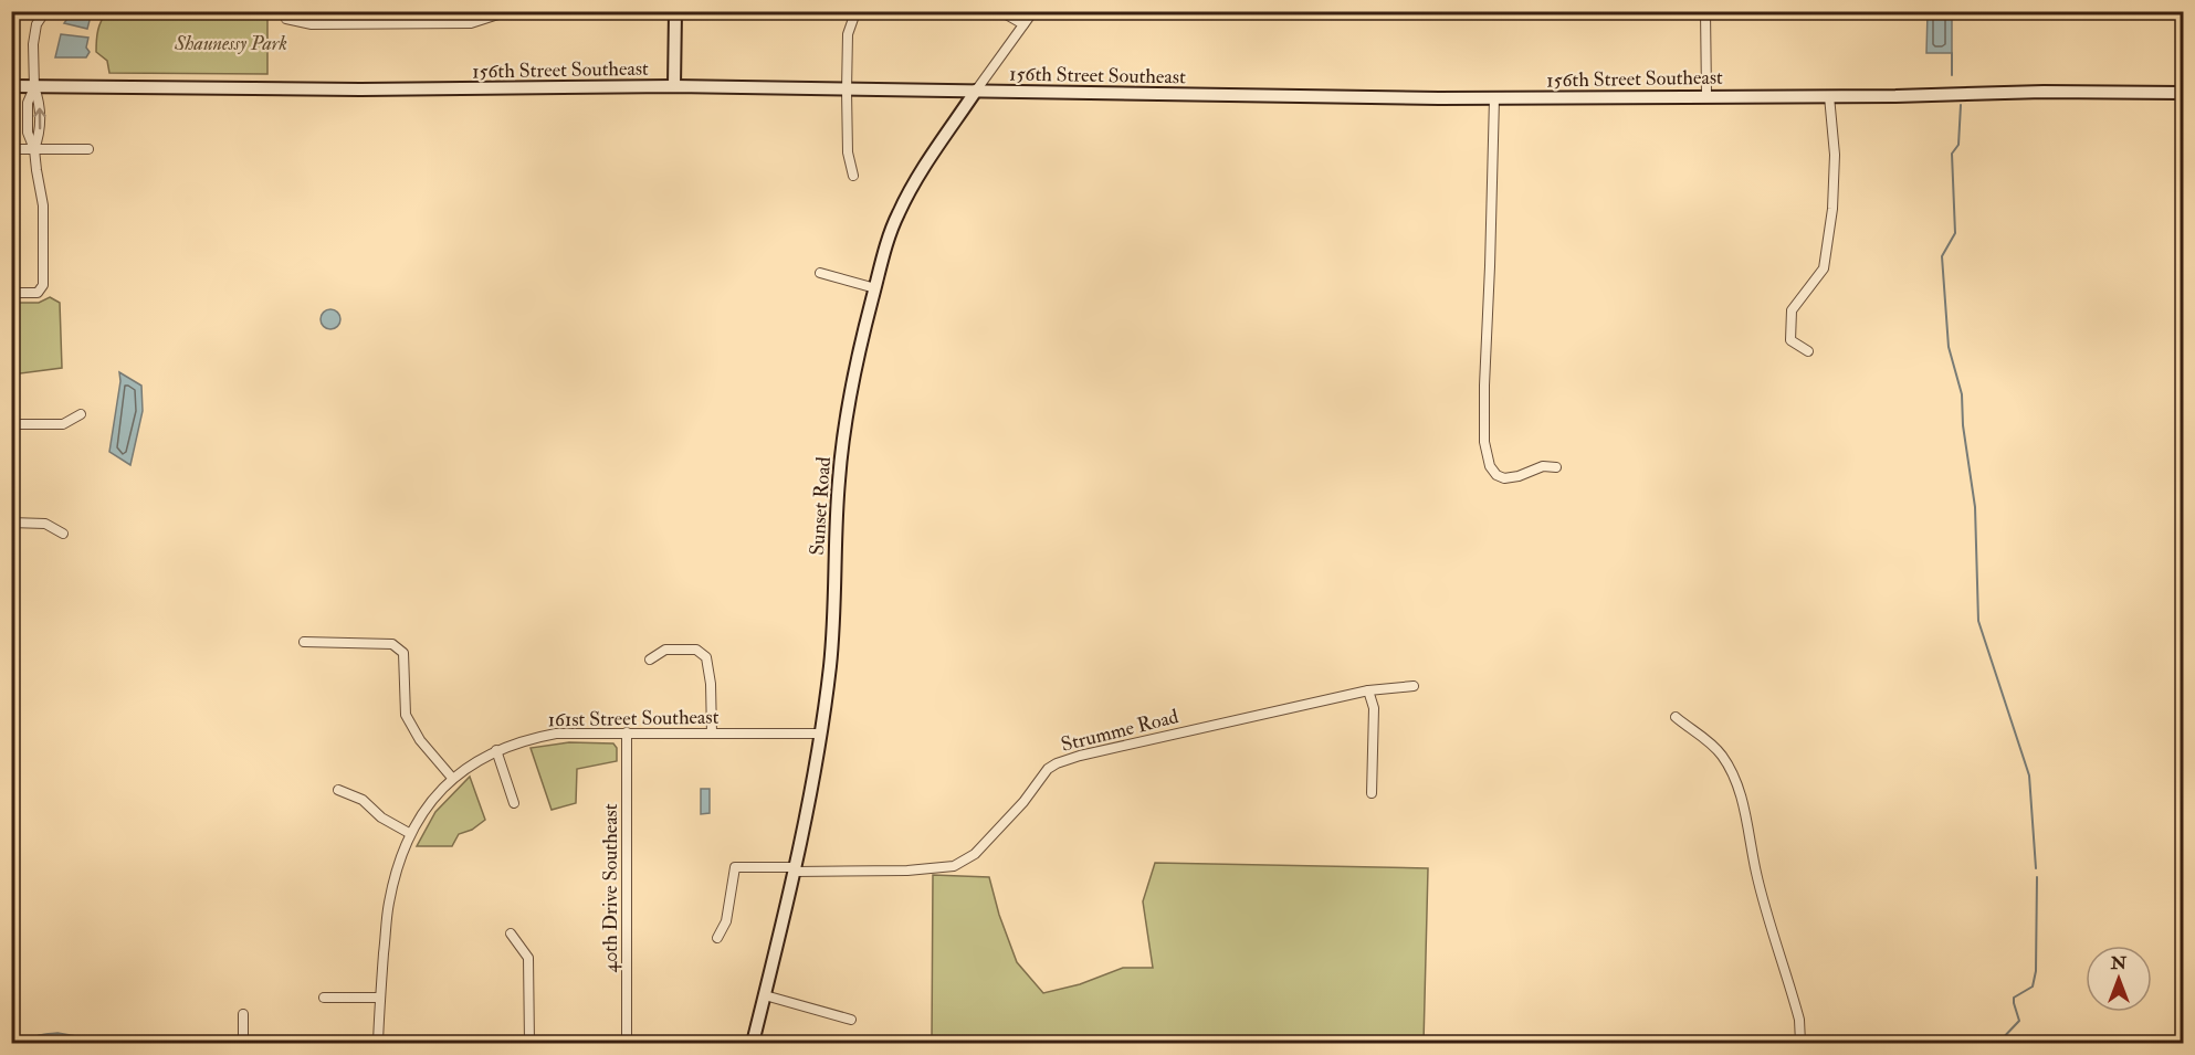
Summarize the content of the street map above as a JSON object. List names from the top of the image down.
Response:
{
  "streets": {
    "street": [
      "156th Street Southeast",
      "Sunset Road",
      "161st Street Southeast",
      "Strumme Road",
      "40th Drive Southeast"
    ]
  },
  "crossings": [
    ["156th Street Southeast", "Sunset Road"],
    ["Sunset Road", "161st Street Southeast"],
    ["Sunset Road", "Strumme Road"],
    ["161st Street Southeast", "40th Drive Southeast"]
  ],
  "parks": ["Shaunessy Park"],
  "north": "top"
}
